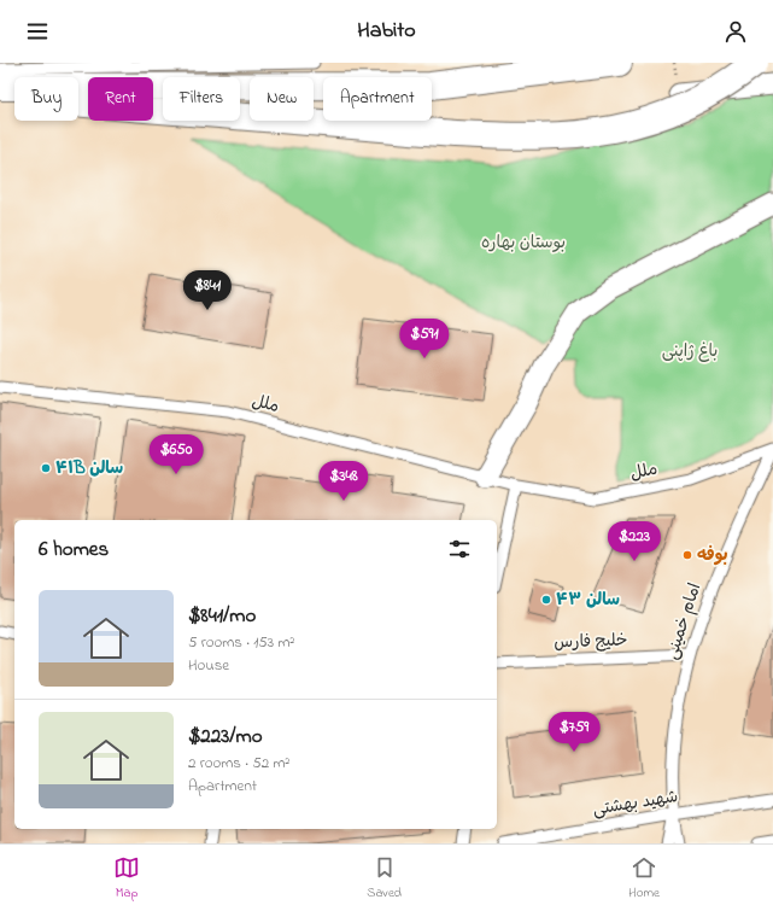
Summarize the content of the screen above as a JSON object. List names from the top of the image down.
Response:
{
  "streets": {
    "lane": [
      "ملل",
      "امام خمینی",
      "خلیج فارس",
      "شهید بهشتی"
    ]
  },
  "crossings": [
    ["ملل", "امام خمینی"],
    ["امام خمینی", "خلیج فارس"],
    ["امام خمینی", "شهید بهشتی"]
  ],
  "parks": ["بوستان بهاره", "باغ ژاپنی"],
  "places": ["۴۱B سالن", "بوفه", "سالن ۴۳"],
  "page": {
    "header": "Habito",
    "chip": [
      "Buy",
      "Rent",
      "Filters",
      "New",
      "Apartment"
    ],
    "price": [
      "$841",
      "$591",
      "$650",
      "$348",
      "$223",
      "$759"
    ],
    "heading": "6 homes",
    "list": [
      {
        "name": "$841/mo",
        "note": "5 rooms · 153 m² · House"
      },
      {
        "name": "$223/mo",
        "note": "2 rooms · 52 m² · Apartment"
      }
    ],
    "tabs": ["Map", "Saved", "Home"]
  }
}
